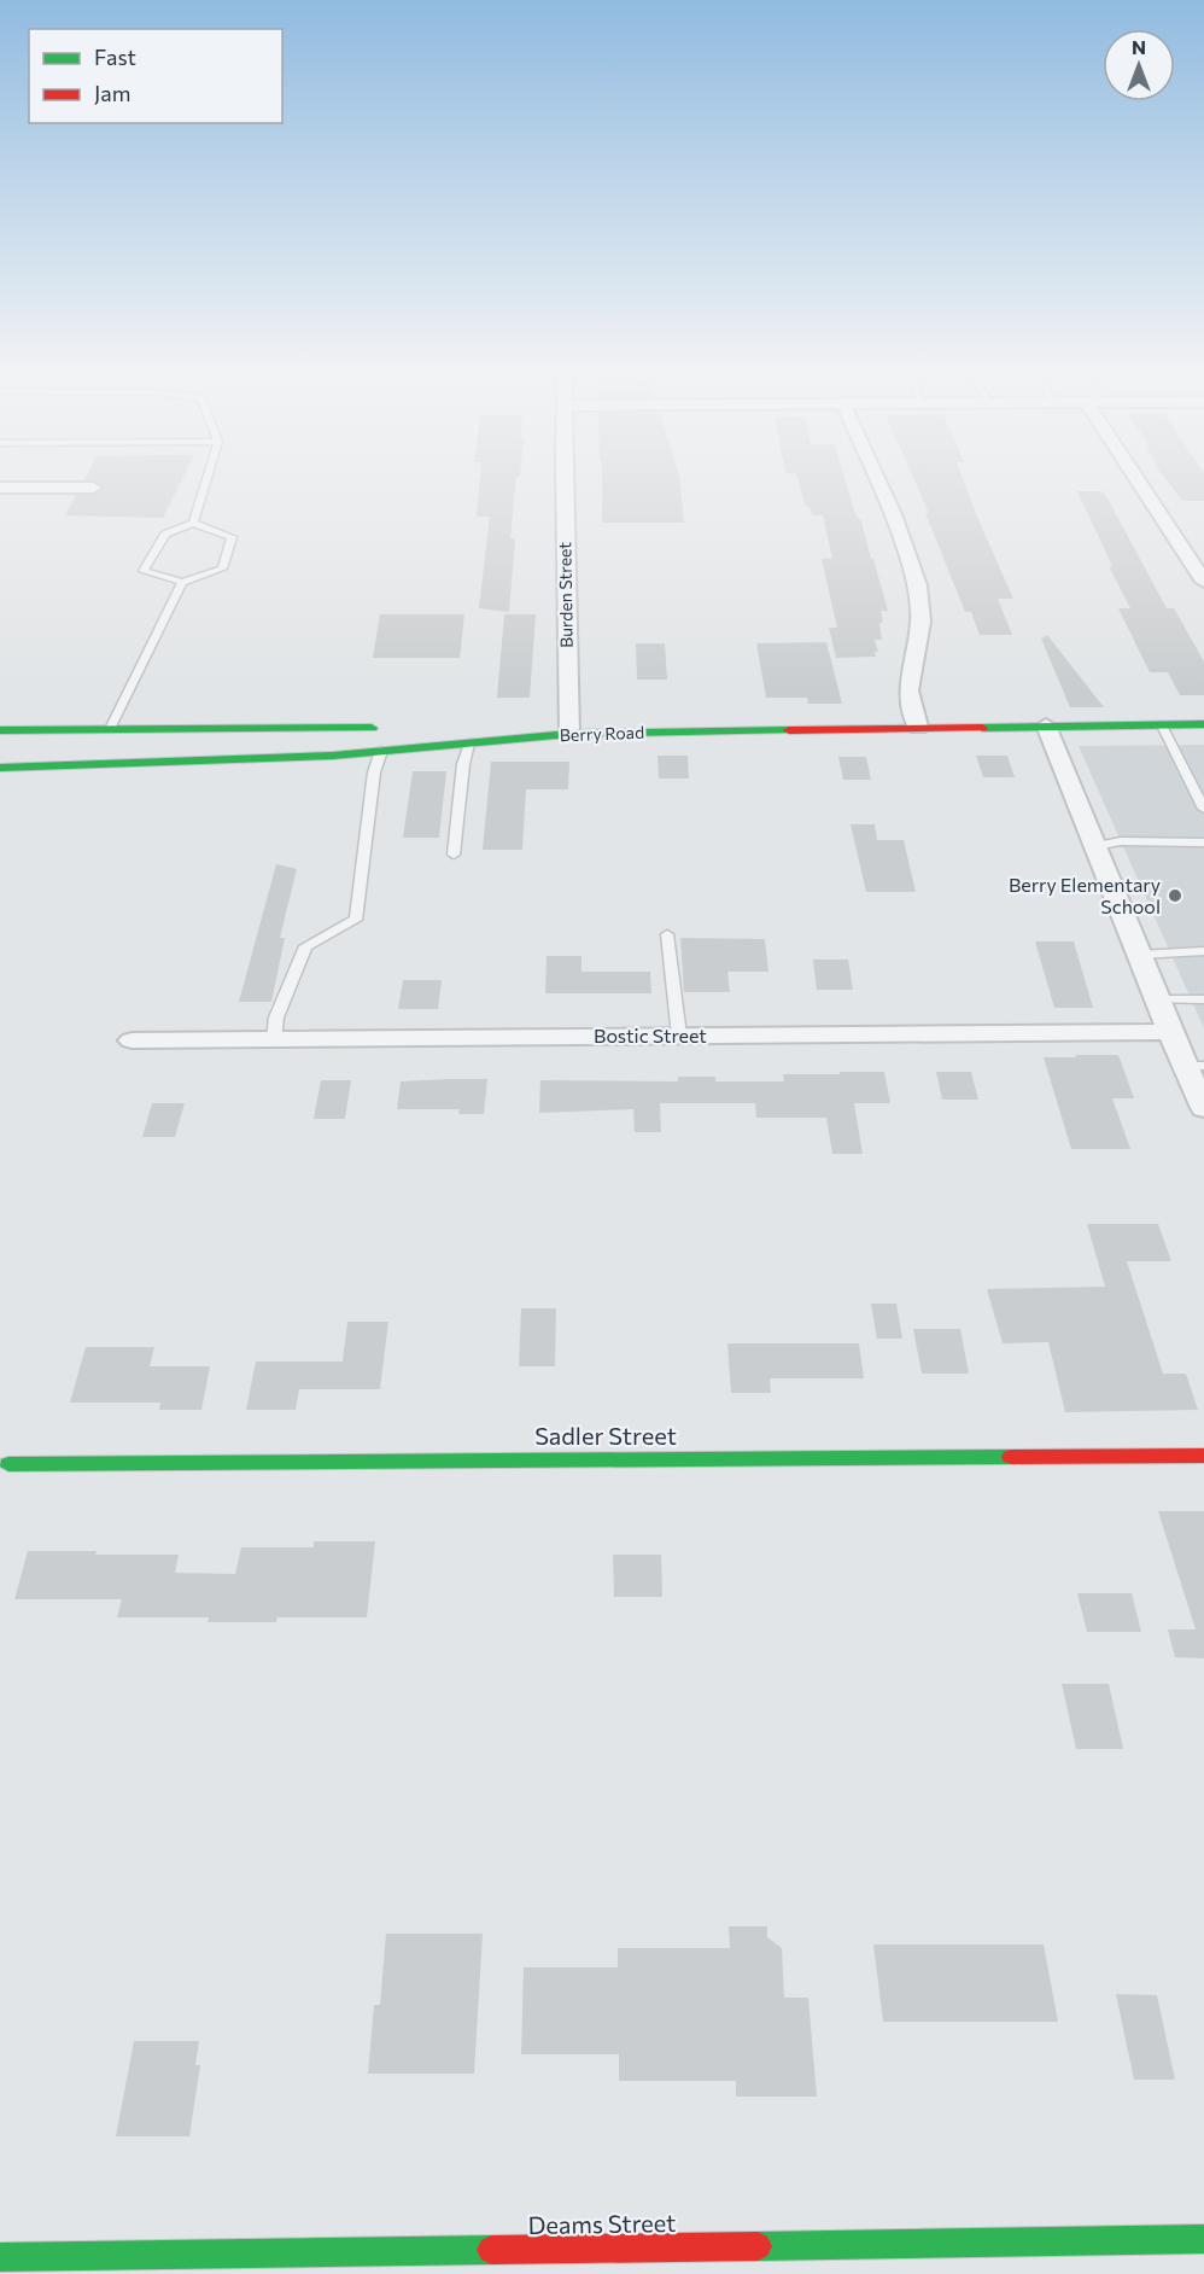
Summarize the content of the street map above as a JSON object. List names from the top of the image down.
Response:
{
  "streets": {
    "street": [
      "Burden Street",
      "Berry Road",
      "Bostic Street",
      "Sadler Street",
      "Deams Street"
    ]
  },
  "crossings": [
    ["Burden Street", "Berry Road"]
  ],
  "places": ["Berry Elementary School"],
  "legend": ["Fast", "Jam"],
  "north": "top"
}
